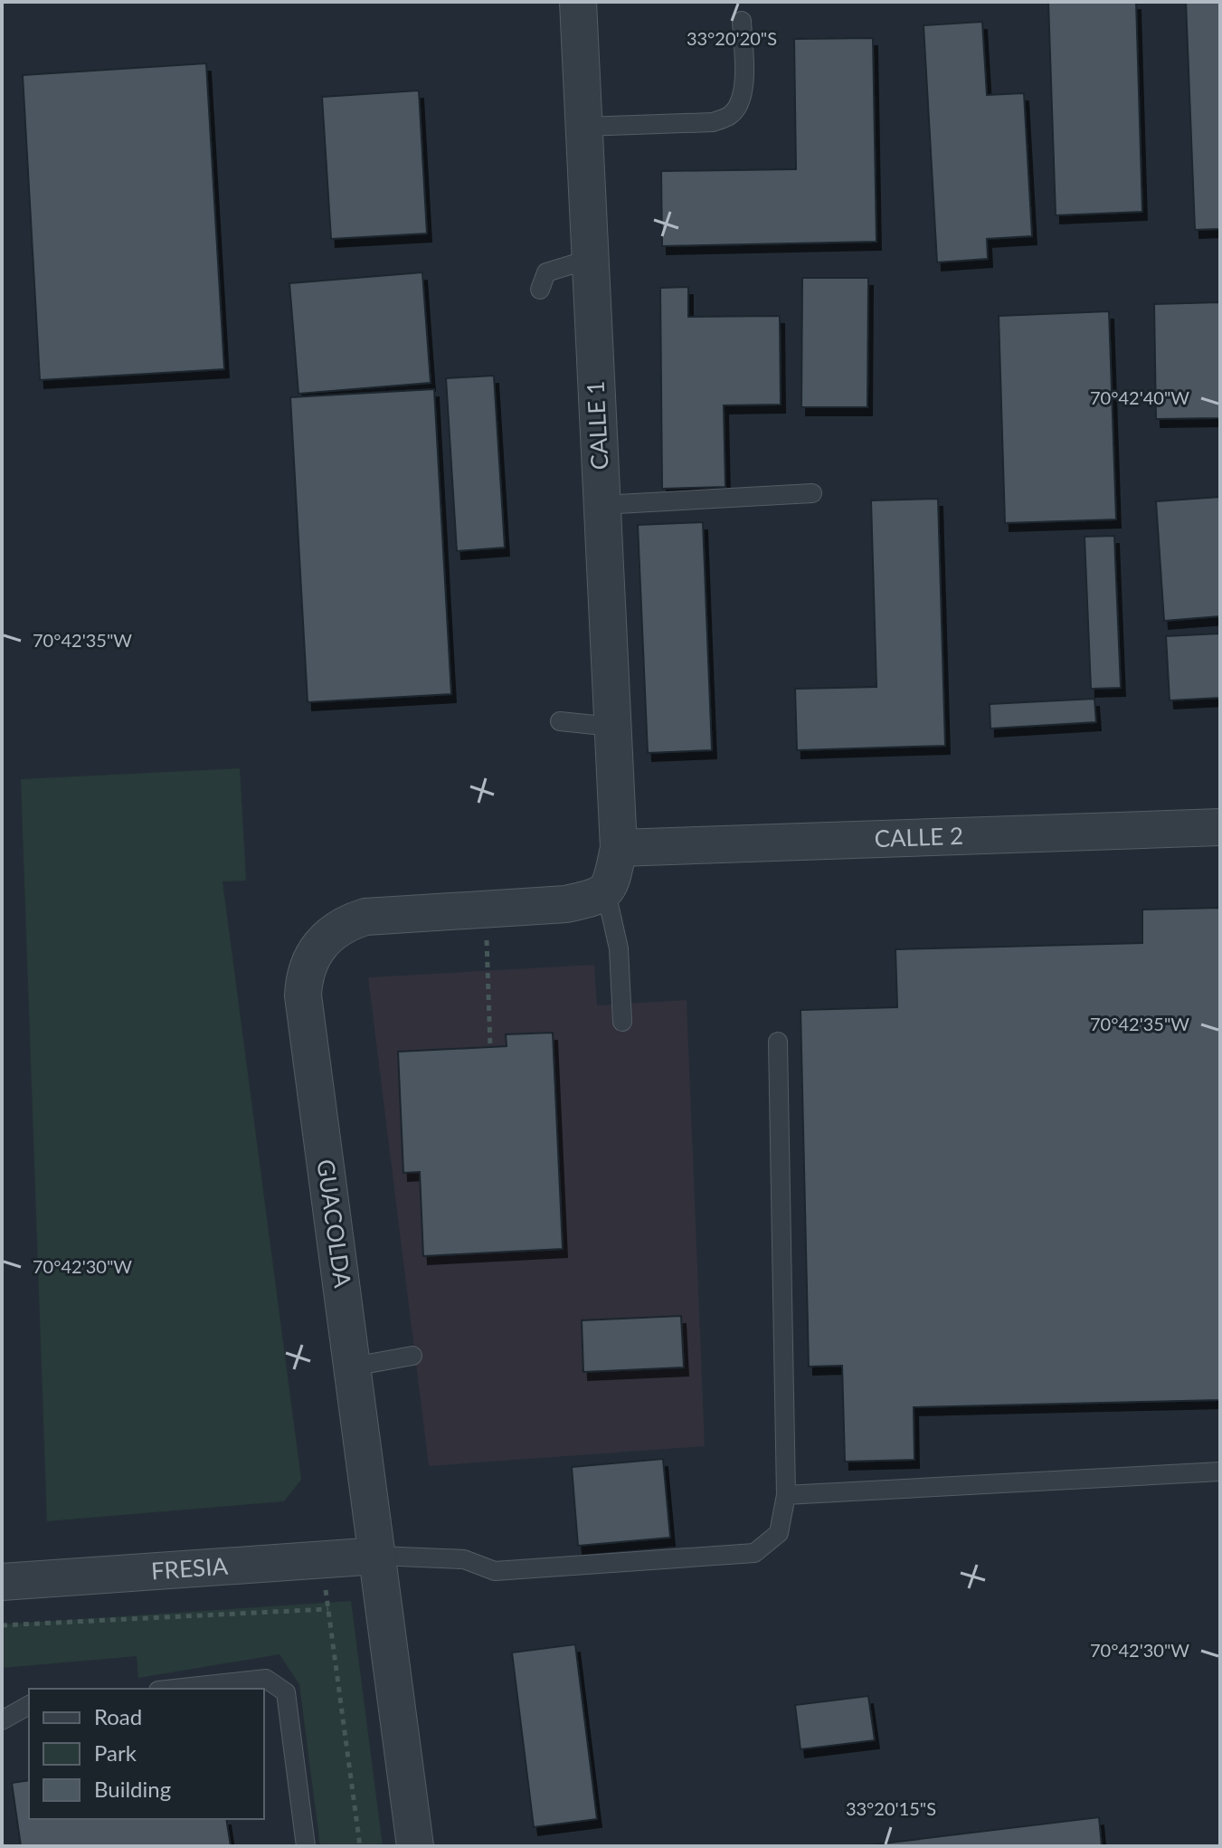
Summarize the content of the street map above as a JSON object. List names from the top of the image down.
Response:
{
  "streets": {
    "street": [
      "CALLE 1",
      "CALLE 2",
      "GUACOLDA",
      "FRESIA"
    ]
  },
  "crossings": [
    ["CALLE 1", "CALLE 2"],
    ["GUACOLDA", "FRESIA"]
  ],
  "legend": ["Road", "Park", "Building"],
  "coordinates": [
    "33°20'20\"S",
    "70°42'40\"W",
    "70°42'35\"W",
    "70°42'30\"W",
    "33°20'15\"S"
  ]
}
